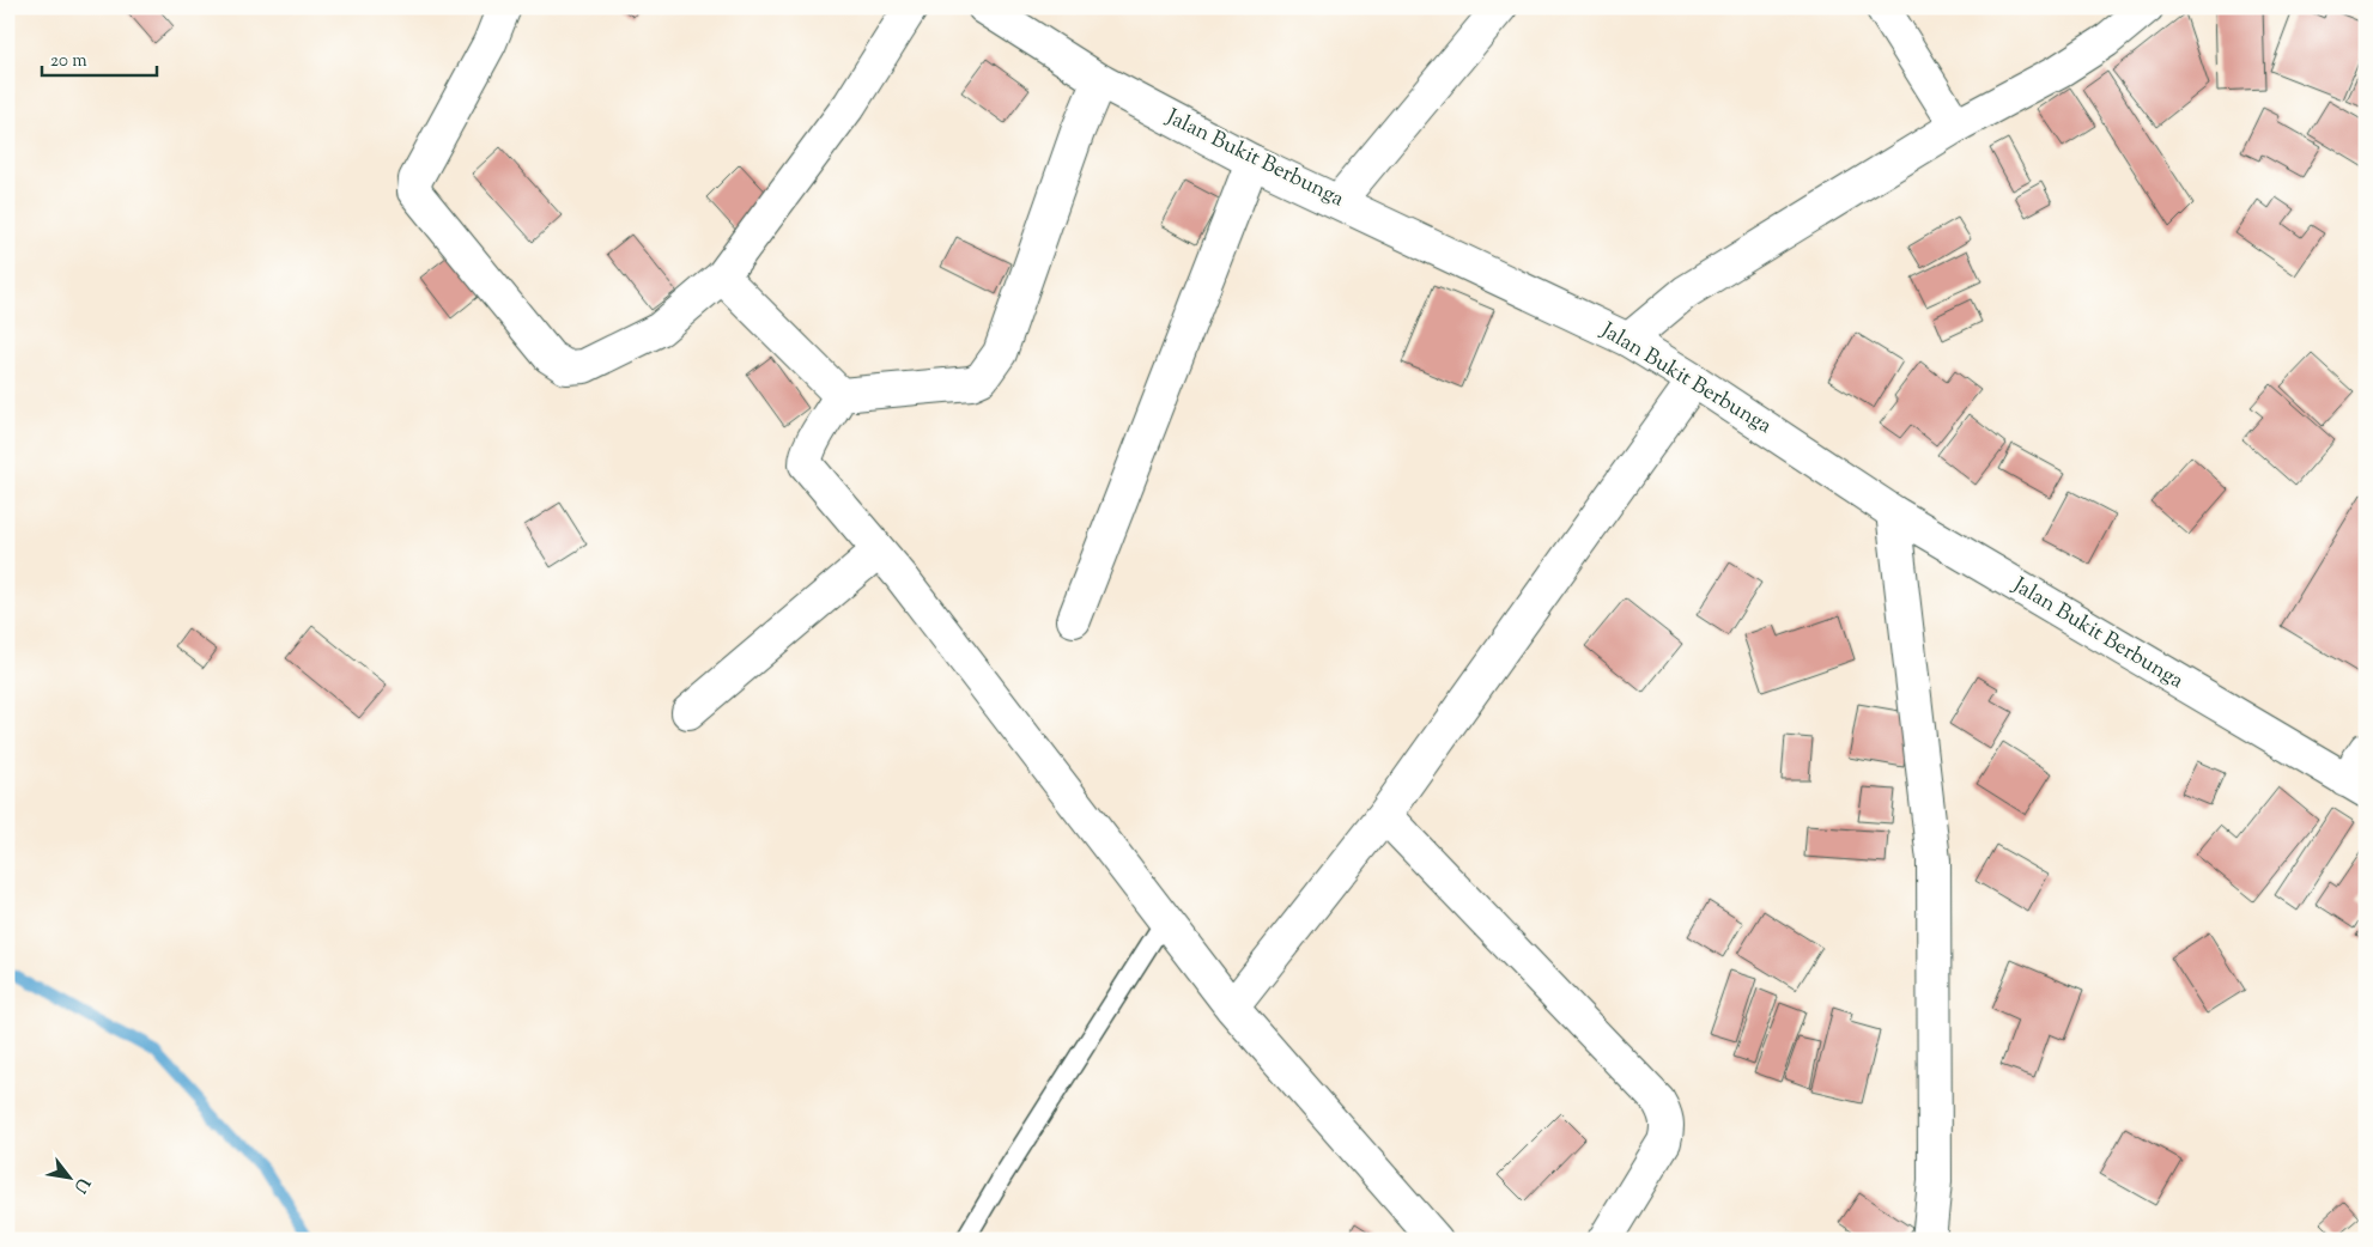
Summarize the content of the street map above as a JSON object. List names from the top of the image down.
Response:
{
  "streets": {
    "street": ["Jalan Bukit Berbunga"]
  },
  "scale_bar": "20 m",
  "north": "bottom right"
}
